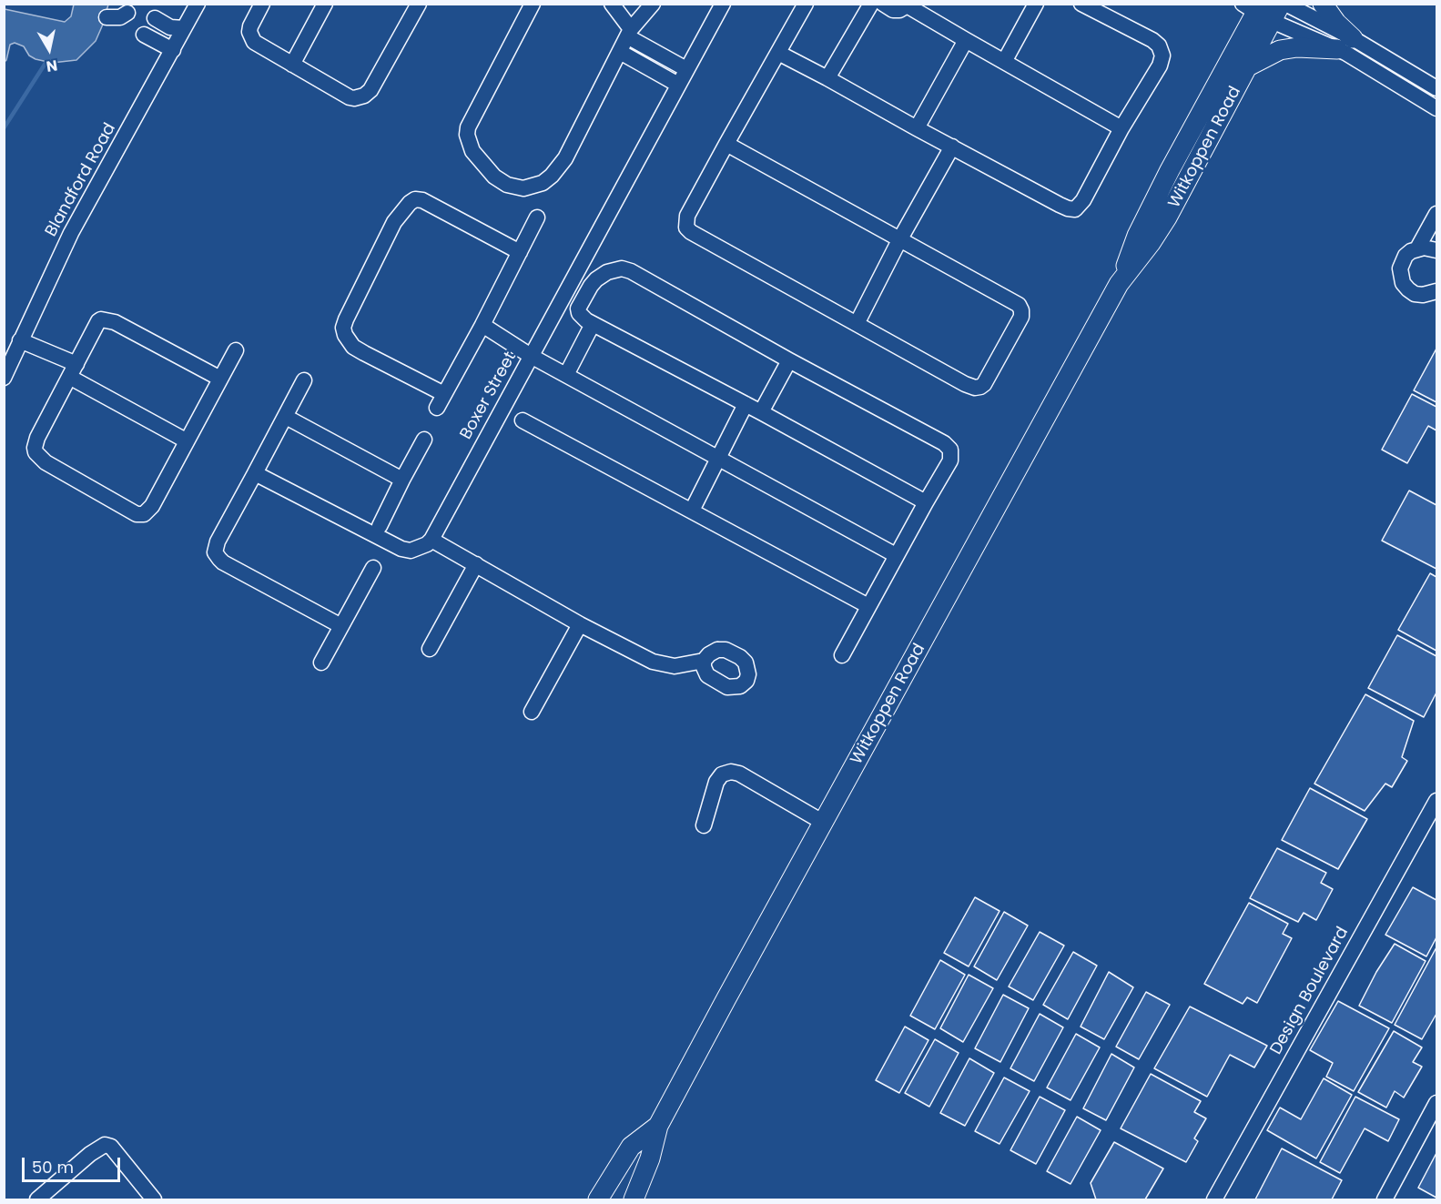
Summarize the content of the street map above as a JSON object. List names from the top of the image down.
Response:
{
  "streets": {
    "main road": ["Witkoppen Road"],
    "street": ["Blandford Road", "Boxer Street", "Design Boulevard"]
  },
  "scale_bar": "50 m",
  "north": "bottom"
}
